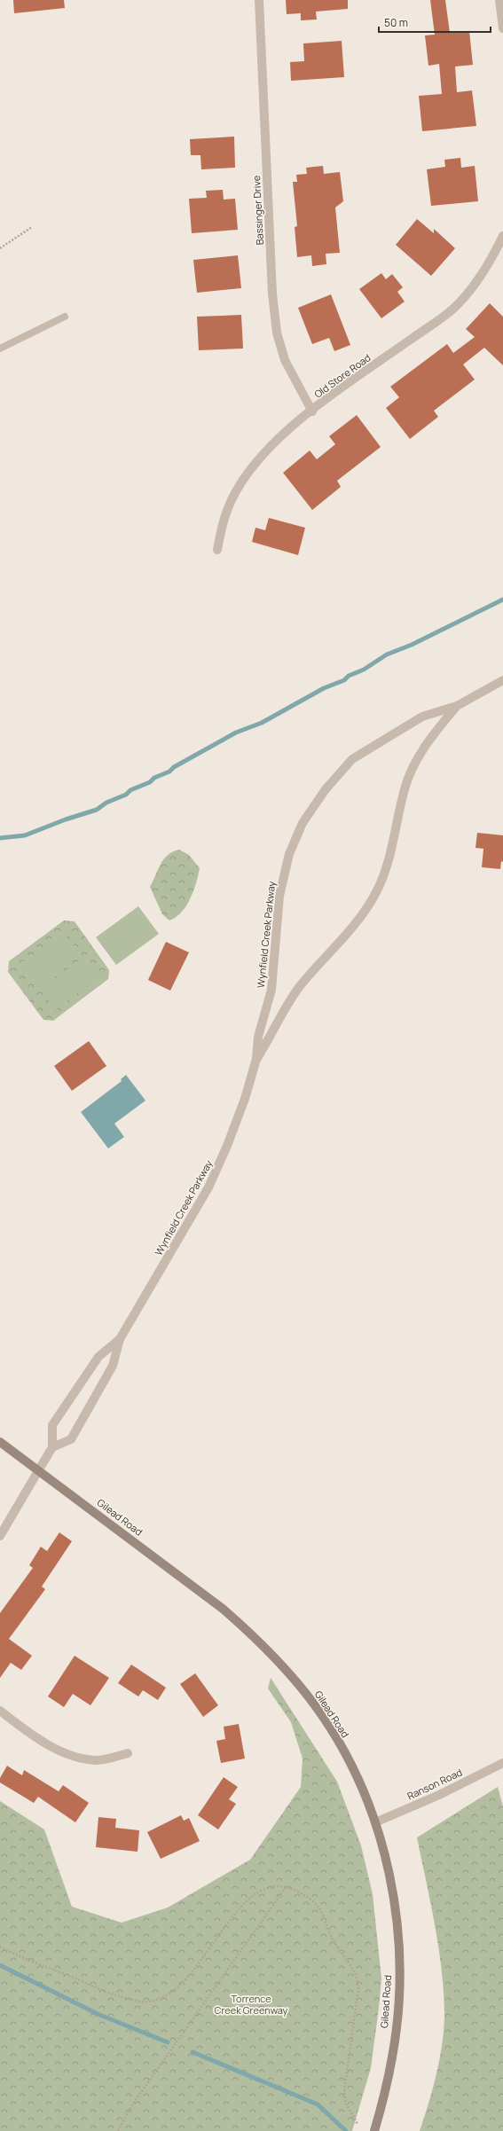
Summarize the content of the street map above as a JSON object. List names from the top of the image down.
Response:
{
  "streets": {
    "main road": ["Gilead Road"],
    "street": [
      "Bassinger Drive",
      "Old Store Road",
      "Wynfield Creek Parkway",
      "Ranson Road"
    ]
  },
  "crossings": [
    ["Bassinger Drive", "Old Store Road"],
    ["Gilead Road", "Ranson Road"]
  ],
  "parks": ["Torrence Creek Greenway"],
  "scale_bar": "50 m"
}
